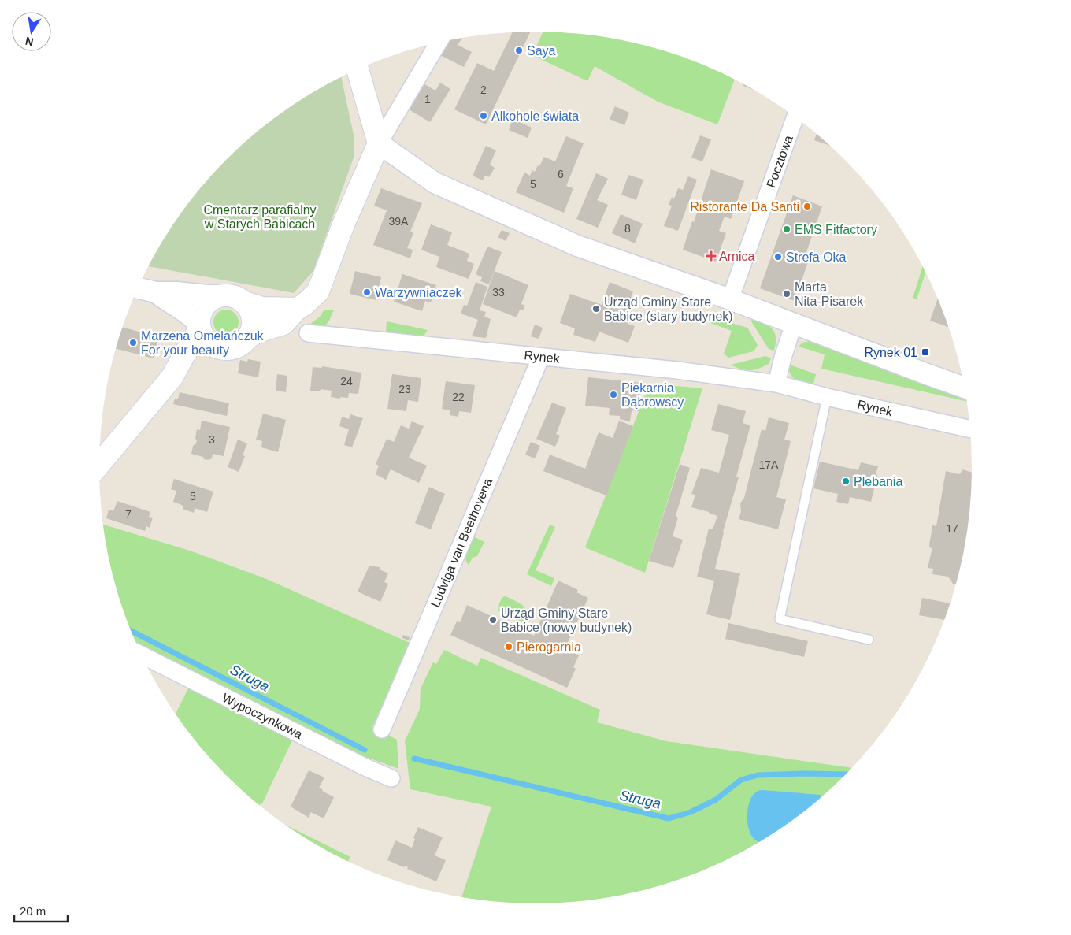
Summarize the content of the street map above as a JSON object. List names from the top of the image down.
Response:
{
  "streets": {
    "street": [
      "Pocztowa",
      "Rynek",
      "Ludviga van Beethovena",
      "Wypoczynkowa"
    ]
  },
  "crossings": [
    ["Rynek", "Ludviga van Beethovena"]
  ],
  "water": ["Struga"],
  "parks": ["Cmentarz parafialny w Starych Babicach"],
  "places": {
    "other": [
      "Saya",
      "Alkohole świata",
      "Ristorante Da Santi",
      "EMS Fitfactory",
      "Strefa Oka",
      "Warzywniaczek",
      "Marta Nita-Pisarek",
      "Urząd Gminy Stare Babice (stary budynek)",
      "Marzena Omelańczuk For your beauty",
      "Piekarnia Dąbrowscy",
      "Plebania",
      "Urząd Gminy Stare Babice (nowy budynek)",
      "Pierogarnia"
    ],
    "health": ["Arnica"],
    "transit": ["Rynek 01"]
  },
  "house_numbers": [
    "2",
    "1",
    "6",
    "5",
    "39A",
    "8",
    "33",
    "24",
    "23",
    "22",
    "3",
    "17A",
    "5",
    "7",
    "17"
  ],
  "scale_bar": "20 m",
  "north": "bottom"
}
